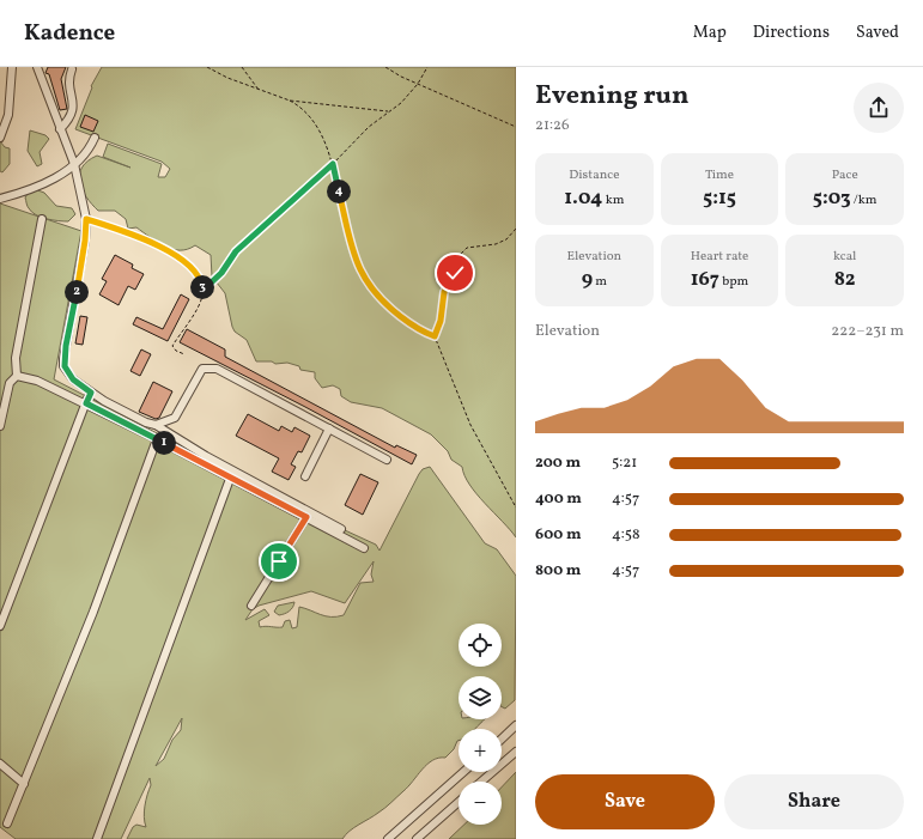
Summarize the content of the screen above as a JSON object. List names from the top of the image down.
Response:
{
  "page": {
    "header": "Kadence",
    "nav": ["Map", "Directions", "Saved"],
    "heading": ["Evening run", "21:26"],
    "stats": [
      ["Distance", "1.04 km"],
      ["Time", "5:15"],
      ["Pace", "5:03 /km"],
      ["Elevation", "9 m"],
      ["Heart rate", "167 bpm"],
      ["kcal", "82"]
    ],
    "pins": [
      "4",
      "3",
      "2",
      "1"
    ],
    "chart": ["Elevation", "222–231 m"],
    "list": [
      {
        "name": "200 m",
        "note": "5:21"
      },
      {
        "name": "400 m",
        "note": "4:57"
      },
      {
        "name": "600 m",
        "note": "4:58"
      },
      {
        "name": "800 m",
        "note": "4:57"
      }
    ],
    "map_buttons": ["+", "−"],
    "buttons": ["Save", "Share"]
  }
}
